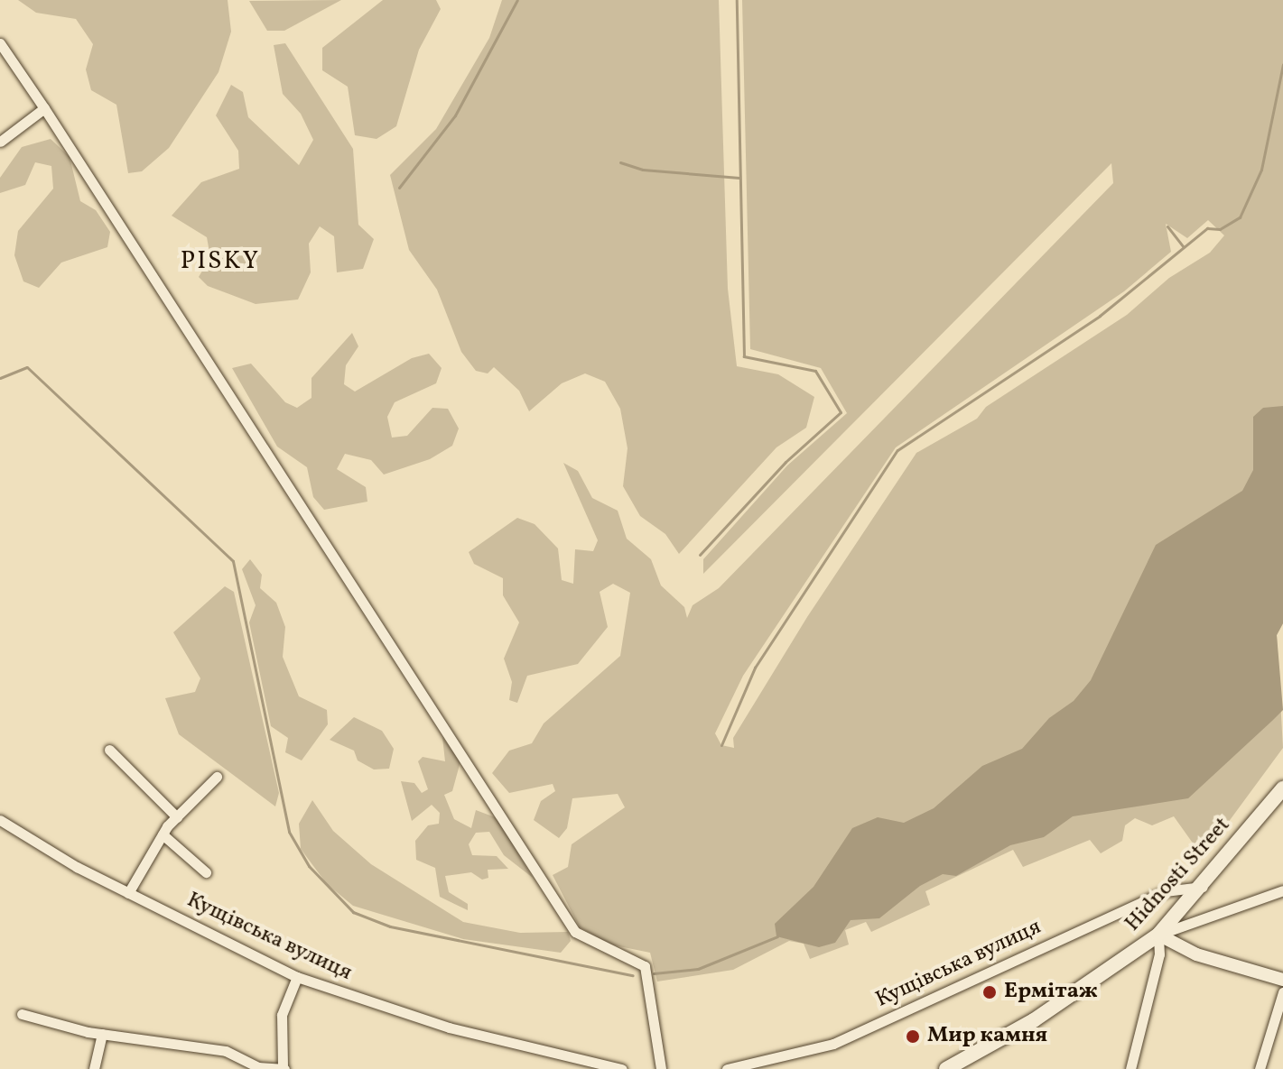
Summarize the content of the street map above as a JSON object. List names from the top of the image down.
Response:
{
  "streets": {
    "main road": ["Hidnosti Street"],
    "street": ["Кущівська вулиця"]
  },
  "crossings": [
    ["Hidnosti Street", "Кущівська вулиця"]
  ],
  "districts": ["PISKY"],
  "places": ["Ермітаж", "Мир камня"]
}
